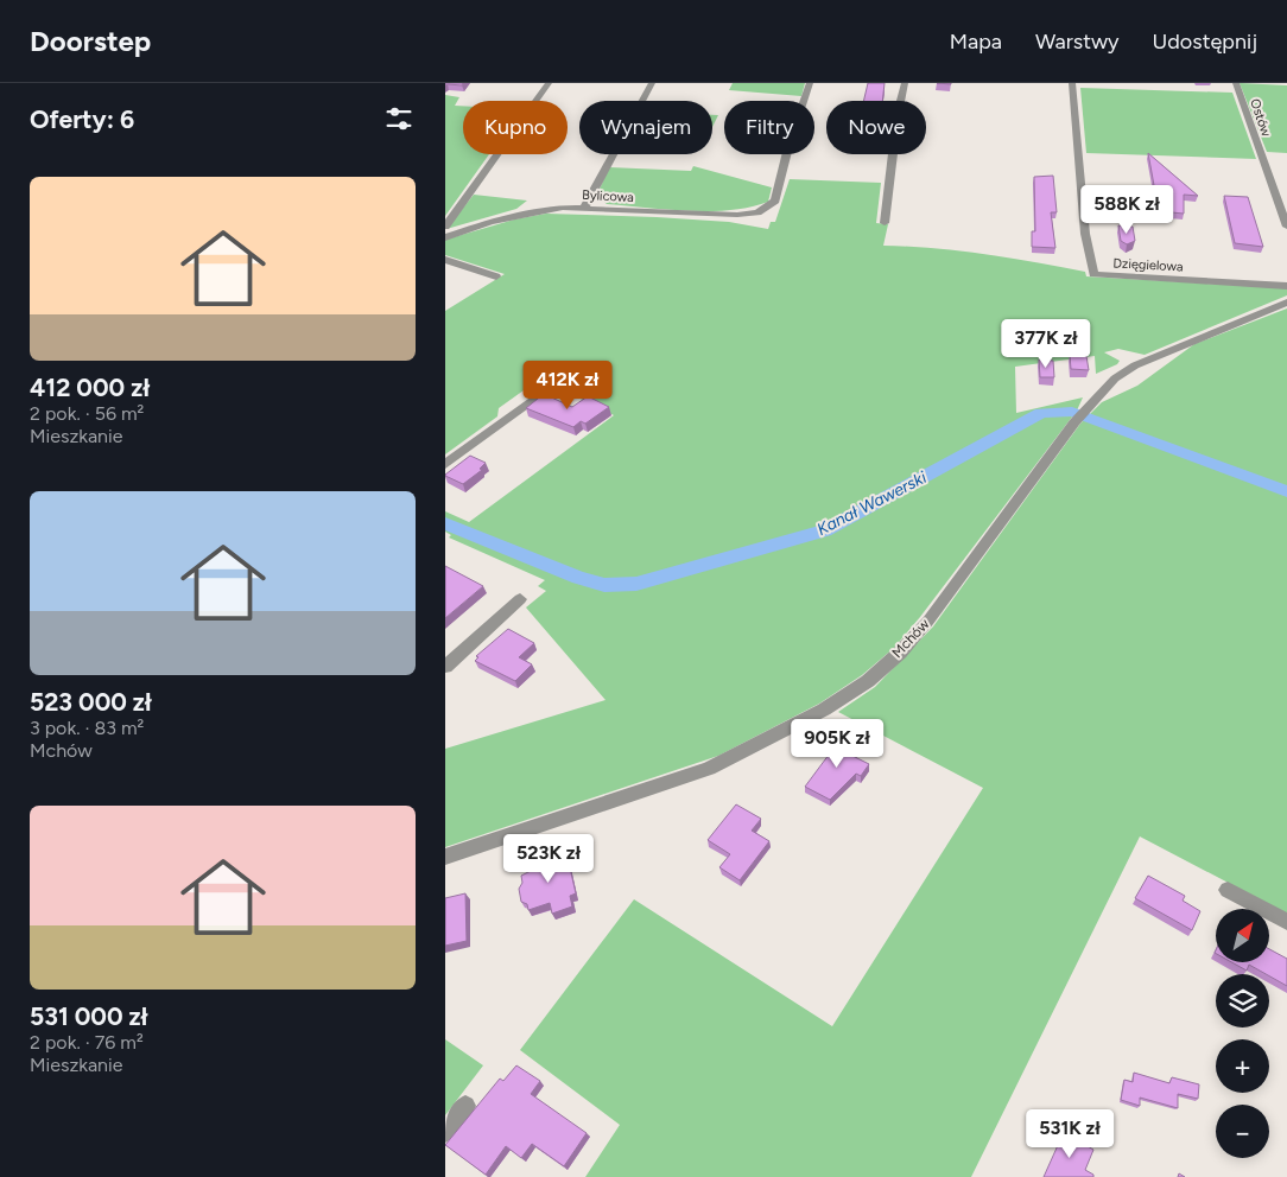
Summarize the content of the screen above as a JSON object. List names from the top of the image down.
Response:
{
  "streets": {
    "street": [
      "Ostów",
      "Bylicowa",
      "Dzięgielowa",
      "Mchów"
    ]
  },
  "water": ["Kanał Wawerski"],
  "north": "top right",
  "page": {
    "header": "Doorstep",
    "nav": ["Mapa", "Warstwy", "Udostępnij"],
    "heading": "Oferty: 6",
    "chip": [
      "Kupno",
      "Wynajem",
      "Filtry",
      "Nowe"
    ],
    "list": [
      {
        "name": "412 000 zł",
        "note": "2 pok. · 56 m² · Mieszkanie"
      },
      {
        "name": "523 000 zł",
        "note": "3 pok. · 83 m² · Mchów"
      },
      {
        "name": "531 000 zł",
        "note": "2 pok. · 76 m² · Mieszkanie"
      }
    ],
    "price": [
      "588K zł",
      "377K zł",
      "412K zł",
      "905K zł",
      "523K zł",
      "531K zł"
    ],
    "map_buttons": ["+", "−"]
  }
}
